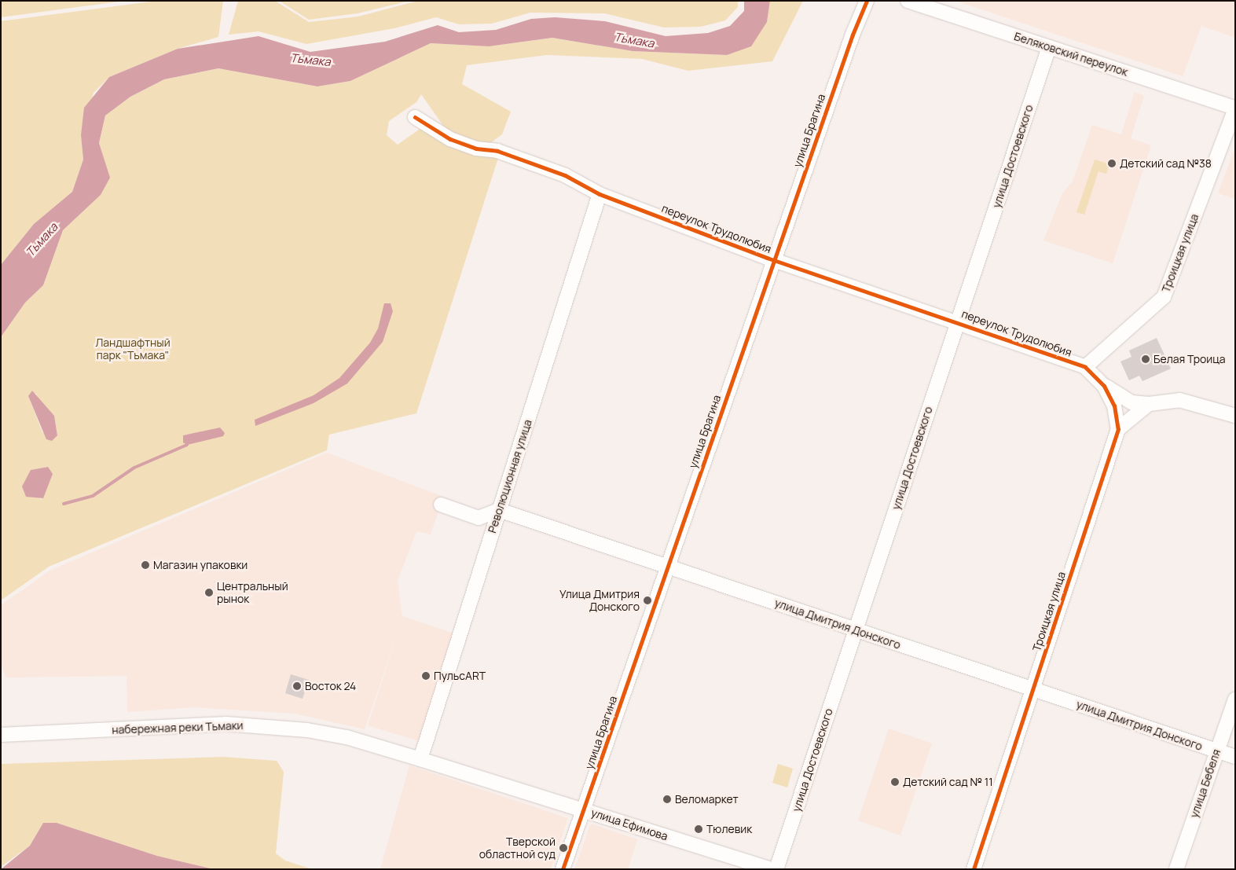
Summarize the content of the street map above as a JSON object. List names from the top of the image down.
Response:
{
  "streets": {
    "street": [
      "Беляковский переулок",
      "улица Брагина",
      "улица Достоевского",
      "переулок Трудолюбия",
      "Троицкая улица",
      "Революционная улица",
      "улица Дмитрия Донского",
      "набережная реки Тьмаки",
      "улица Бебеля",
      "улица Ефимова"
    ]
  },
  "crossings": [
    ["Беляковский переулок", "улица Достоевского"],
    ["Беляковский переулок", "Троицкая улица"],
    ["улица Брагина", "переулок Трудолюбия"],
    ["улица Брагина", "улица Дмитрия Донского"],
    ["улица Брагина", "улица Ефимова"],
    ["улица Достоевского", "переулок Трудолюбия"],
    ["улица Достоевского", "улица Дмитрия Донского"],
    ["переулок Трудолюбия", "Троицкая улица"],
    ["переулок Трудолюбия", "Революционная улица"],
    ["Троицкая улица", "улица Дмитрия Донского"],
    ["Революционная улица", "улица Дмитрия Донского"],
    ["Революционная улица", "набережная реки Тьмаки"],
    ["Революционная улица", "улица Ефимова"],
    ["улица Дмитрия Донского", "улица Бебеля"],
    ["набережная реки Тьмаки", "улица Ефимова"]
  ],
  "water": ["Тьмака"],
  "parks": ["Ландшафтный парк \"Тьмака\""],
  "places": [
    "Детский сад №38",
    "Белая Троица",
    "Магазин упаковки",
    "Центральный рынок",
    "Улица Дмитрия Донского",
    "ПульсART",
    "Восток 24",
    "Детский сад № 11",
    "Веломаркет",
    "Тюлевик",
    "Тверской областной суд"
  ]
}
